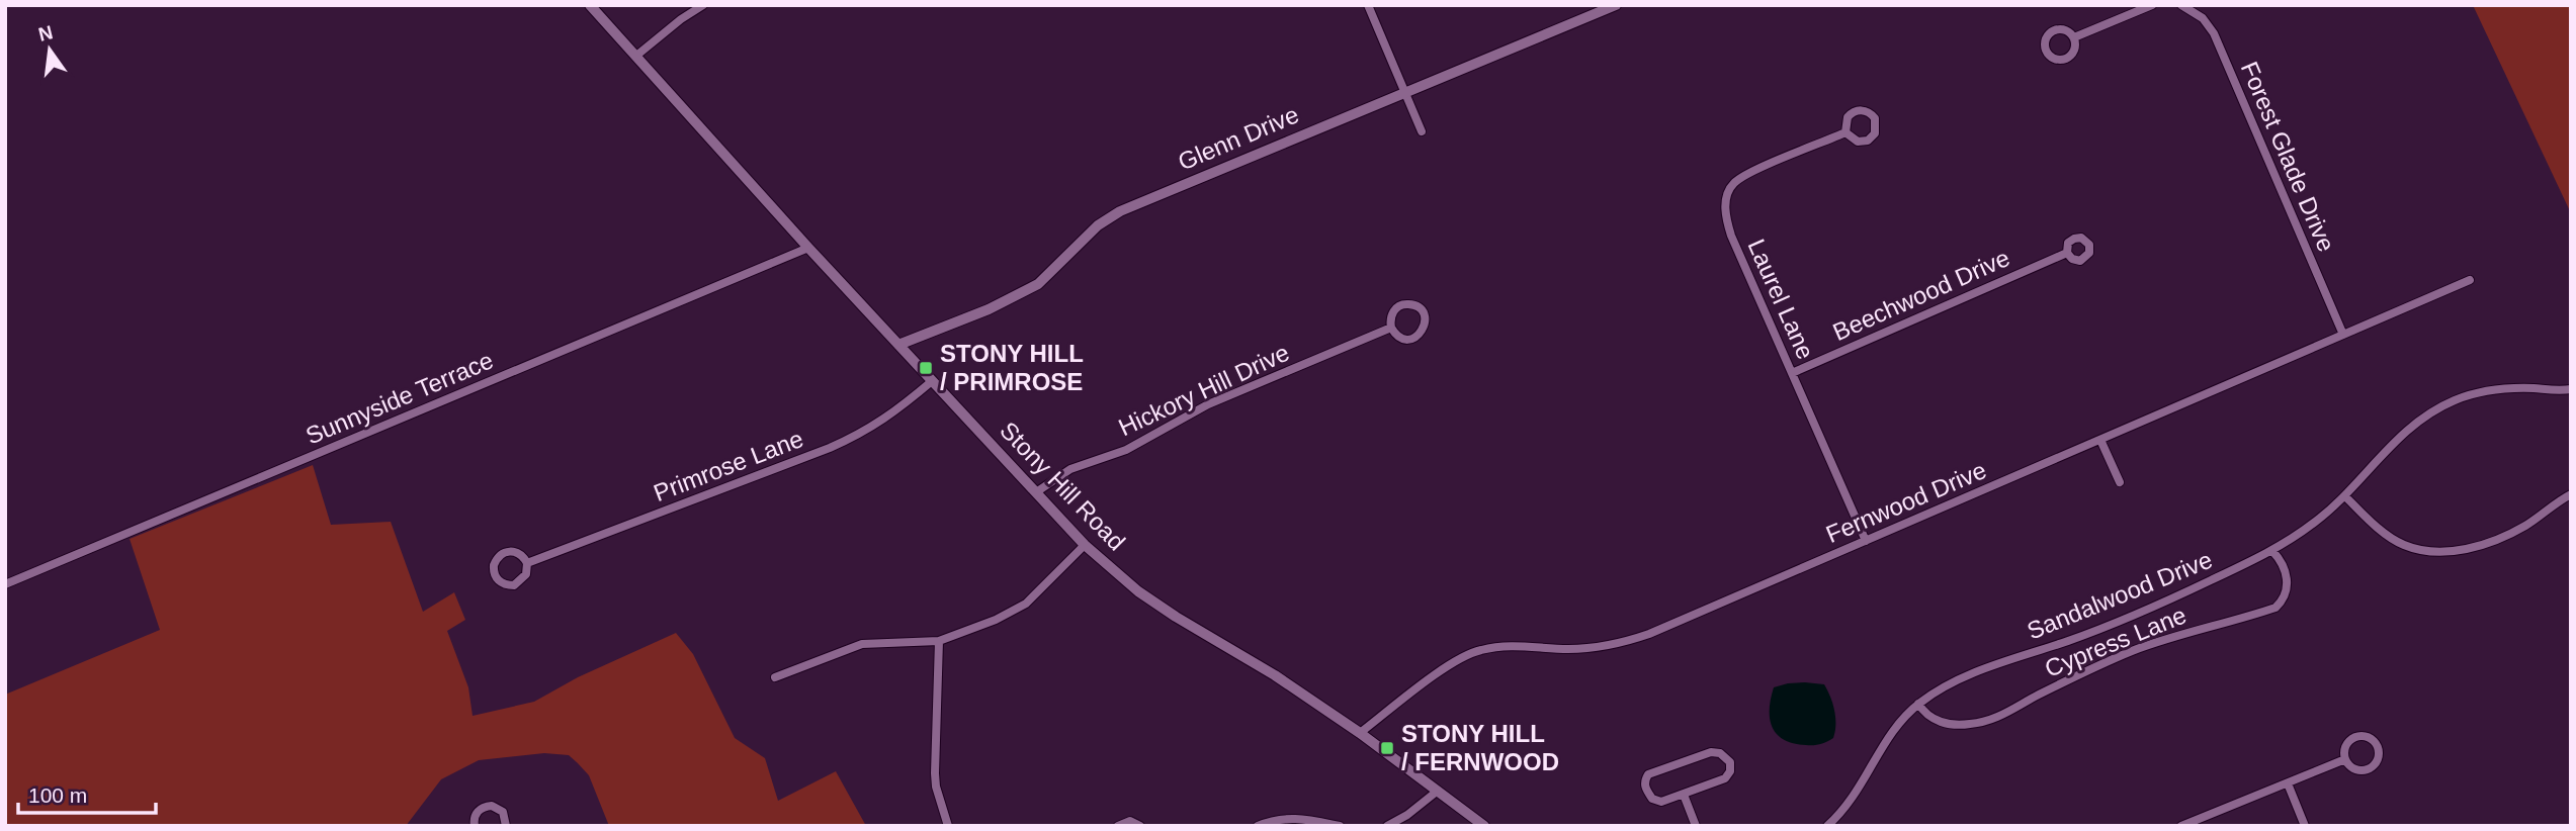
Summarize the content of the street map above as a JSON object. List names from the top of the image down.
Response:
{
  "streets": {
    "main road": ["Glenn Drive", "Stony Hill Road"],
    "street": [
      "Forest Glade Drive",
      "Beechwood Drive",
      "Laurel Lane",
      "Hickory Hill Drive",
      "Sunnyside Terrace",
      "Primrose Lane",
      "Fernwood Drive",
      "Sandalwood Drive",
      "Cypress Lane"
    ]
  },
  "crossings": [
    ["Glenn Drive", "Stony Hill Road"],
    ["Forest Glade Drive", "Fernwood Drive"],
    ["Beechwood Drive", "Laurel Lane"],
    ["Laurel Lane", "Fernwood Drive"],
    ["Hickory Hill Drive", "Stony Hill Road"],
    ["Sunnyside Terrace", "Stony Hill Road"],
    ["Primrose Lane", "Stony Hill Road"],
    ["Stony Hill Road", "Fernwood Drive"],
    ["Sandalwood Drive", "Cypress Lane"]
  ],
  "places": {
    "transit": ["STONY HILL / PRIMROSE", "STONY HILL / FERNWOOD"]
  },
  "scale_bar": "100 m",
  "north": "top"
}
